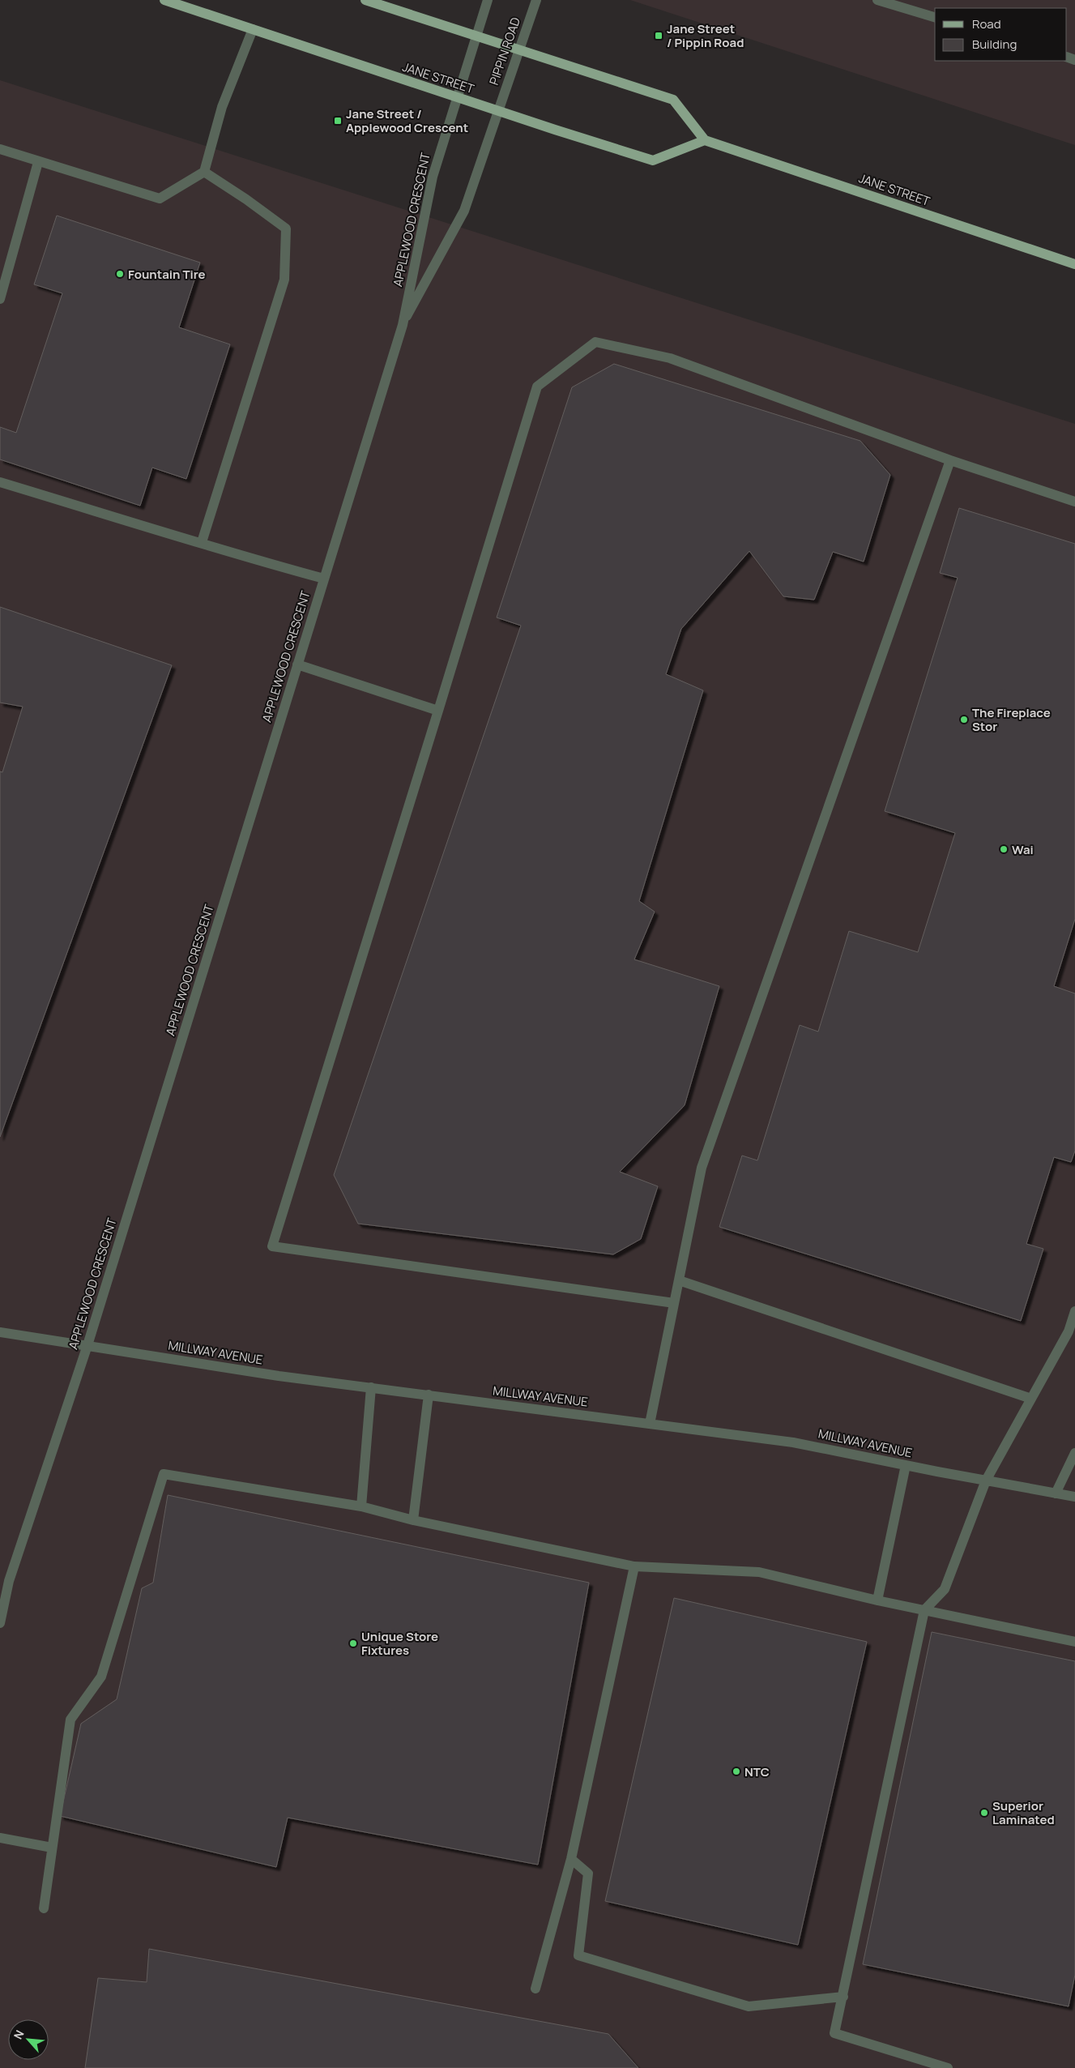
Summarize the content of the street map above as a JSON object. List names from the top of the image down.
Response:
{
  "streets": {
    "main road": ["JANE STREET"],
    "street": ["PIPPIN ROAD", "APPLEWOOD CRESCENT", "MILLWAY AVENUE"]
  },
  "crossings": [
    ["PIPPIN ROAD", "JANE STREET"],
    ["PIPPIN ROAD", "APPLEWOOD CRESCENT"],
    ["JANE STREET", "APPLEWOOD CRESCENT"],
    ["APPLEWOOD CRESCENT", "MILLWAY AVENUE"]
  ],
  "places": {
    "transit": ["Jane Street / Pippin Road", "Jane Street / Applewood Crescent"],
    "other": [
      "Fountain Tire",
      "The Fireplace Stor",
      "Wai",
      "Unique Store Fixtures",
      "NTC",
      "Superior Laminated"
    ]
  },
  "legend": ["Road", "Building"],
  "north": "top left"
}
